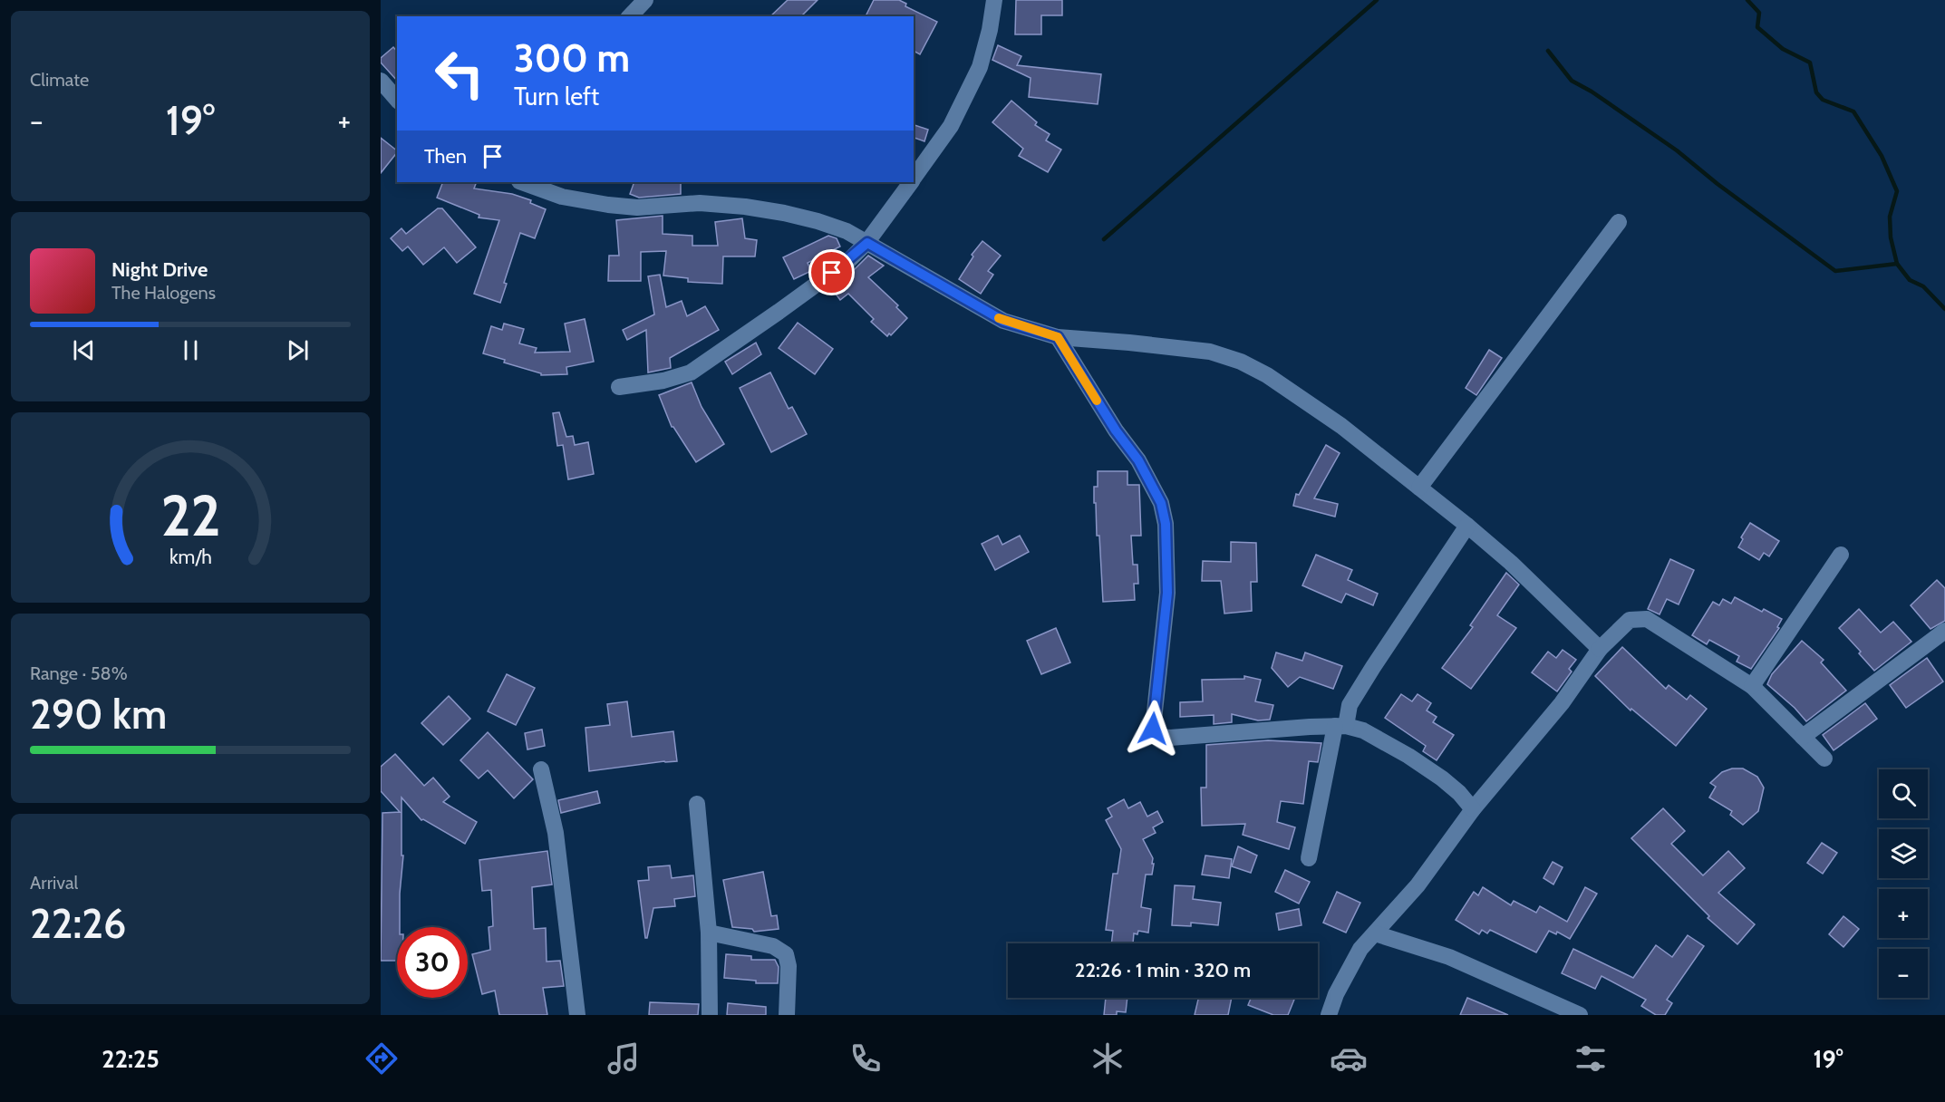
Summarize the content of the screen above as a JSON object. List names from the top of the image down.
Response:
{
  "page": {
    "tile": [
      "Climate",
      ["Range · 58%", "290 km"],
      ["Arrival", "22:26"]
    ],
    "turn": ["300 m", "Turn left"],
    "heat": ["−", "19°", "+"],
    "then": "Then",
    "song": ["Night Drive", "The Halogens"],
    "map_buttons": ["+", "−"],
    "limit": "30",
    "trip": "22:26 · 1 min · 320 m",
    "tabs": ["22:25", "19°"],
    "gauge": ["22", "km/h"]
  }
}
